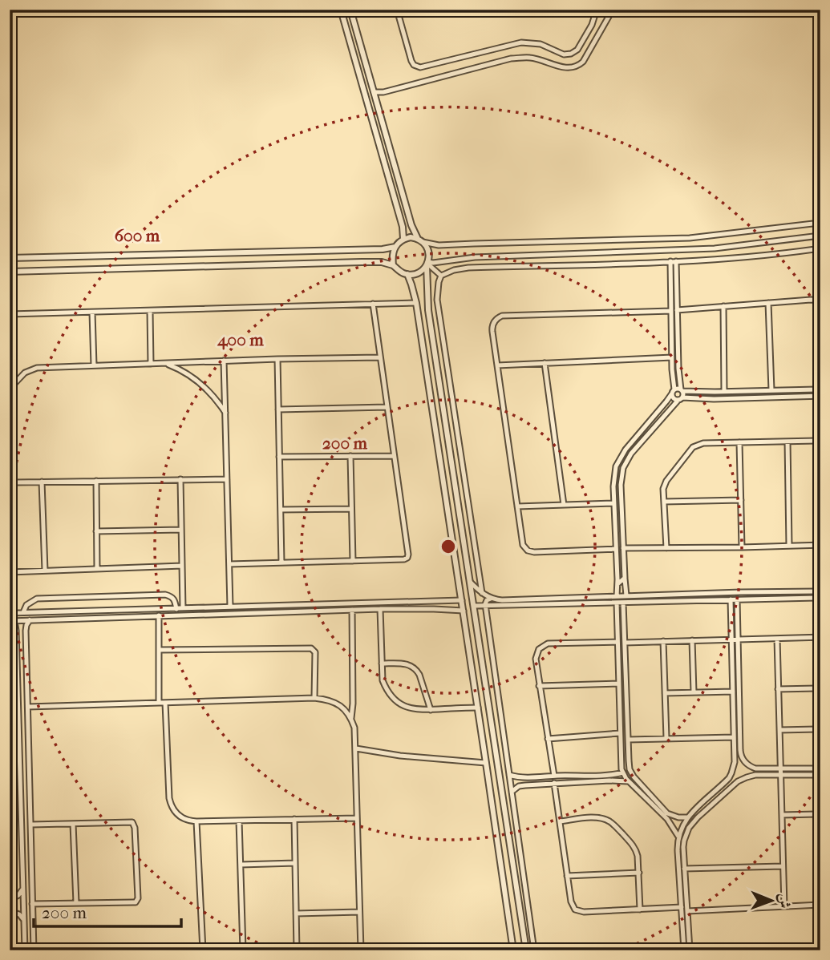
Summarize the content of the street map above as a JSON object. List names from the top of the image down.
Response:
{
  "scale_bar": "200 m",
  "north": "right",
  "rings": ["600 m", "400 m", "200 m"]
}
